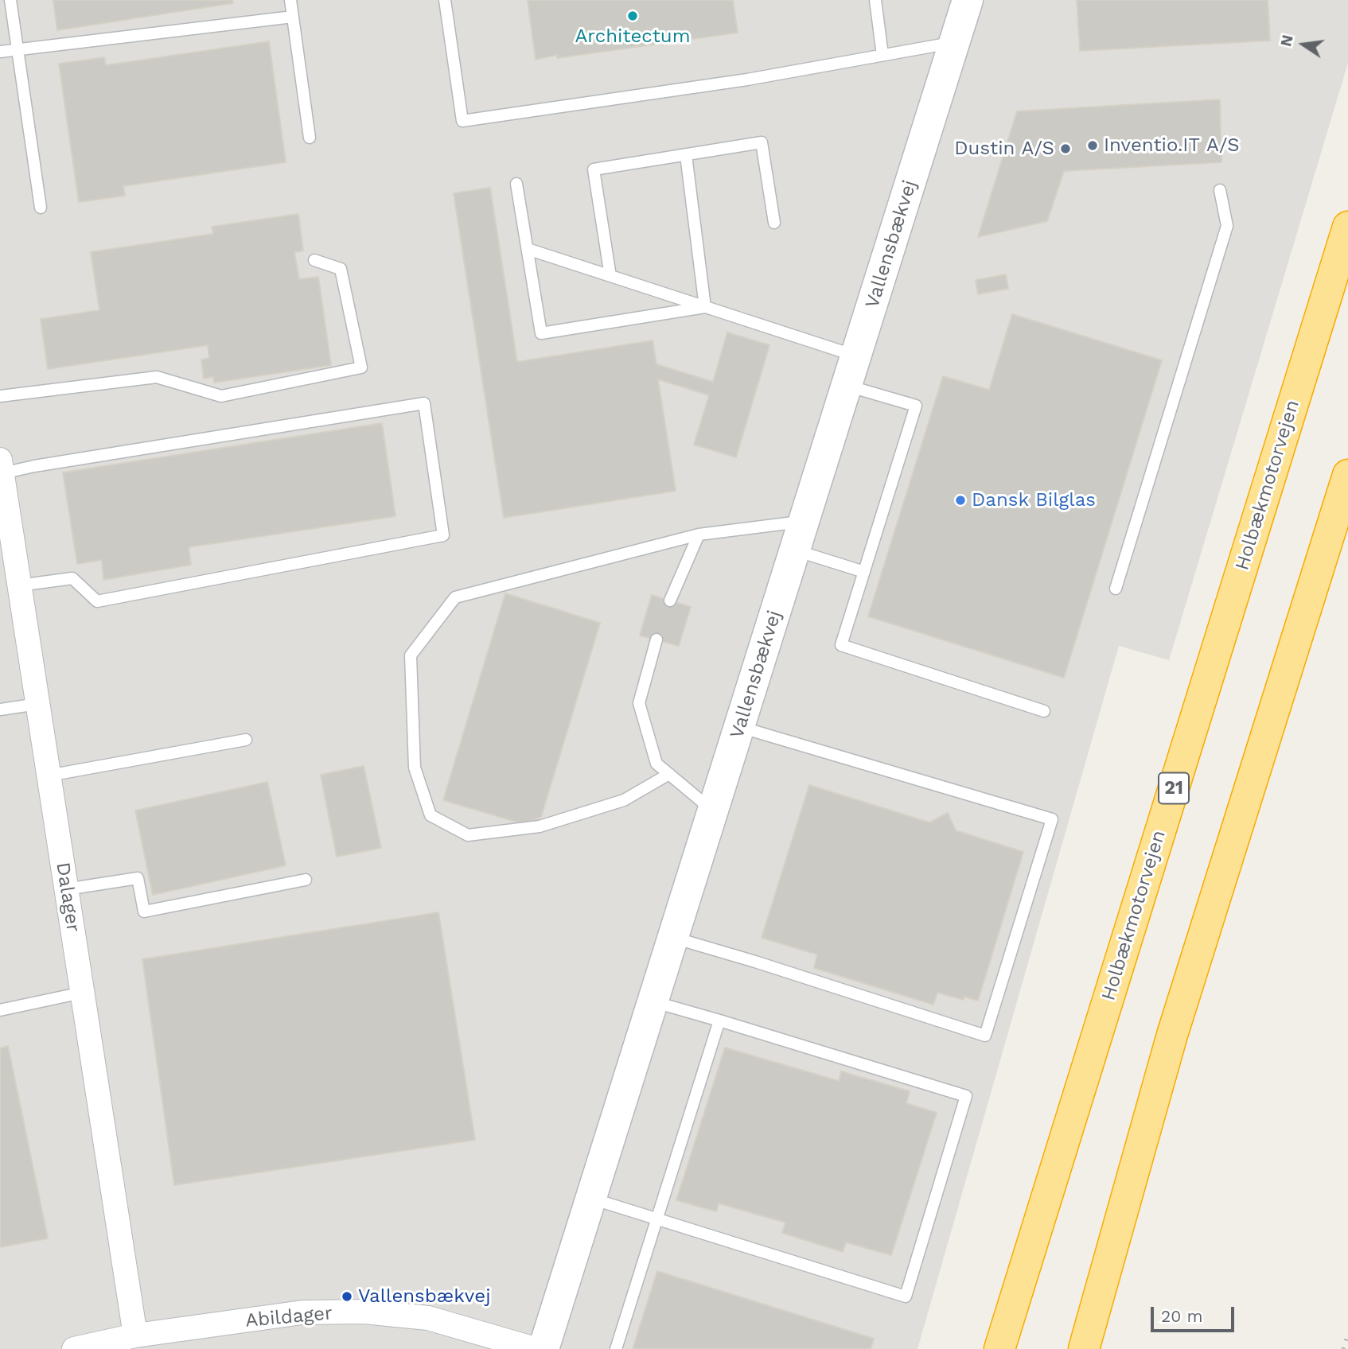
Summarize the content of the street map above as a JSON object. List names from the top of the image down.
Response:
{
  "streets": {
    "highway": ["Holbækmotorvejen", "21"],
    "street": ["Vallensbækvej", "Dalager", "Abildager"]
  },
  "crossings": [
    ["Dalager", "Abildager"]
  ],
  "places": [
    "Architectum",
    "Inventio.IT A/S",
    "Dustin A/S",
    "Dansk Bilglas",
    "Vallensbækvej"
  ],
  "scale_bar": "20 m",
  "north": "left"
}
